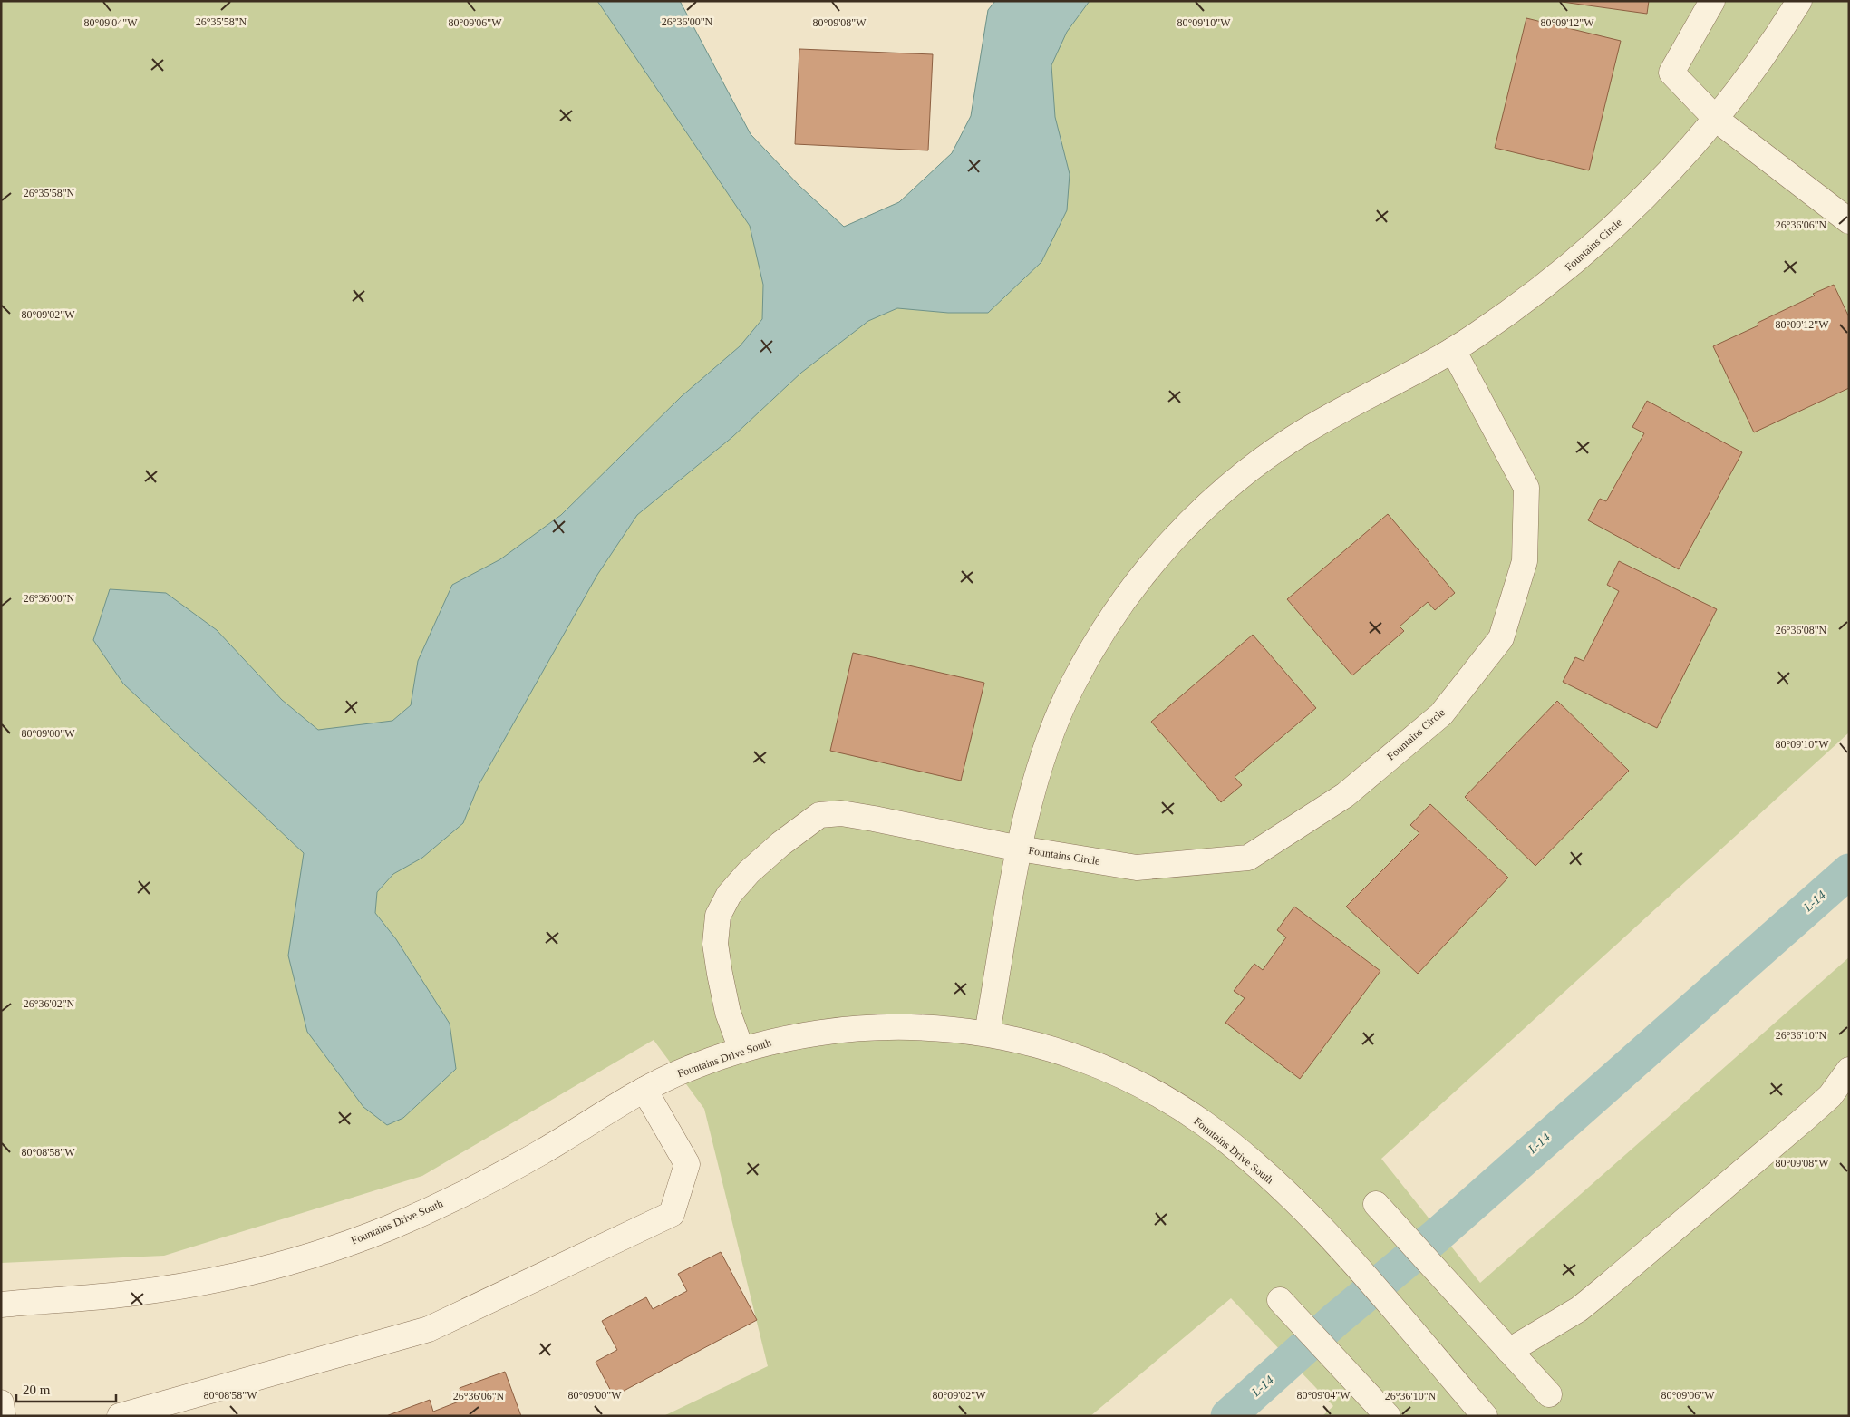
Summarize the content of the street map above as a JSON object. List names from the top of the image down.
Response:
{
  "streets": {
    "street": ["Fountains Circle", "Fountains Drive South"]
  },
  "crossings": [
    ["Fountains Circle", "Fountains Drive South"]
  ],
  "water": ["L-14"],
  "scale_bar": "20 m",
  "coordinates": [
    "26°35'58\"N",
    "26°36'00\"N",
    "80°09'12\"W",
    "80°09'04\"W",
    "80°09'06\"W",
    "80°09'10\"W",
    "80°09'08\"W",
    "26°36'06\"N",
    "80°09'02\"W",
    "26°36'08\"N",
    "80°09'00\"W",
    "26°36'02\"N",
    "26°36'10\"N",
    "80°08'58\"W"
  ]
}
